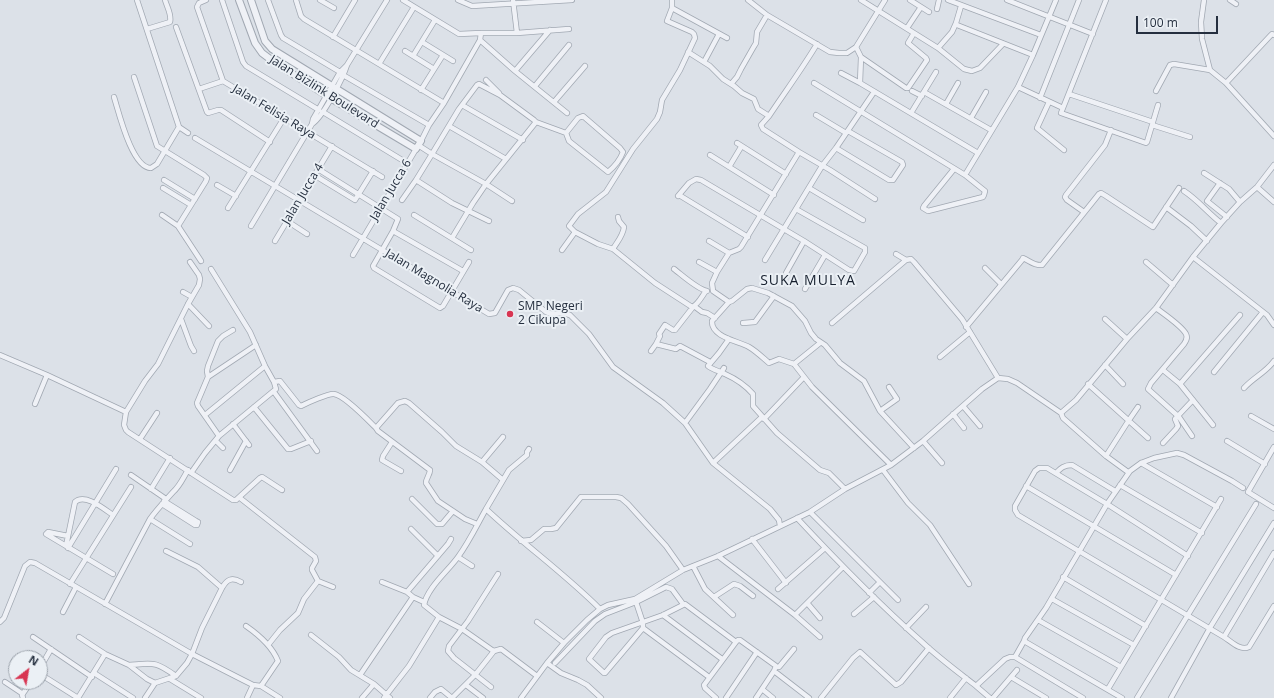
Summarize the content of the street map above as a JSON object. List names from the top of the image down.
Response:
{
  "streets": {
    "street": [
      "Jalan Bizlink Boulevard",
      "Jalan Felisia Raya",
      "Jalan Jucca 6",
      "Jalan Jucca 4",
      "Jalan Magnolia Raya"
    ]
  },
  "crossings": [
    ["Jalan Bizlink Boulevard", "Jalan Jucca 6"],
    ["Jalan Felisia Raya", "Jalan Jucca 4"],
    ["Jalan Jucca 6", "Jalan Magnolia Raya"],
    ["Jalan Jucca 4", "Jalan Magnolia Raya"]
  ],
  "districts": ["SUKA MULYA"],
  "places": ["SMP Negeri 2 Cikupa"],
  "scale_bar": "100 m",
  "north": "top right"
}
